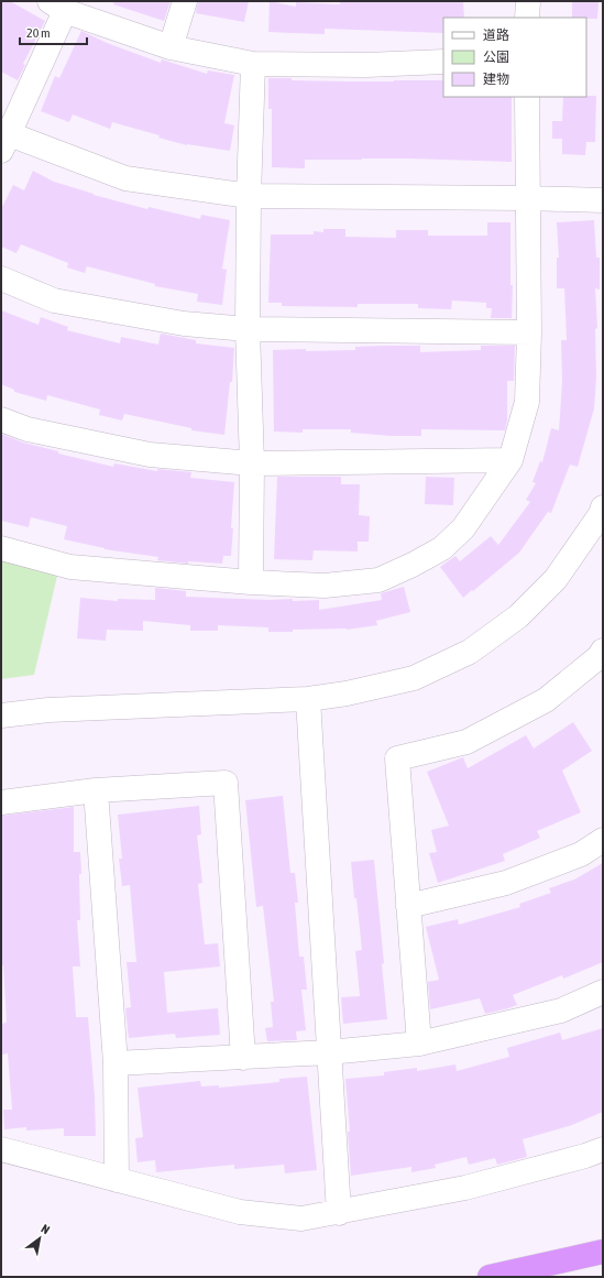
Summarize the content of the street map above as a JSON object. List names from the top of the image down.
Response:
{
  "legend": ["道路", "公園", "建物"],
  "scale_bar": "20 m",
  "north": "top right"
}
